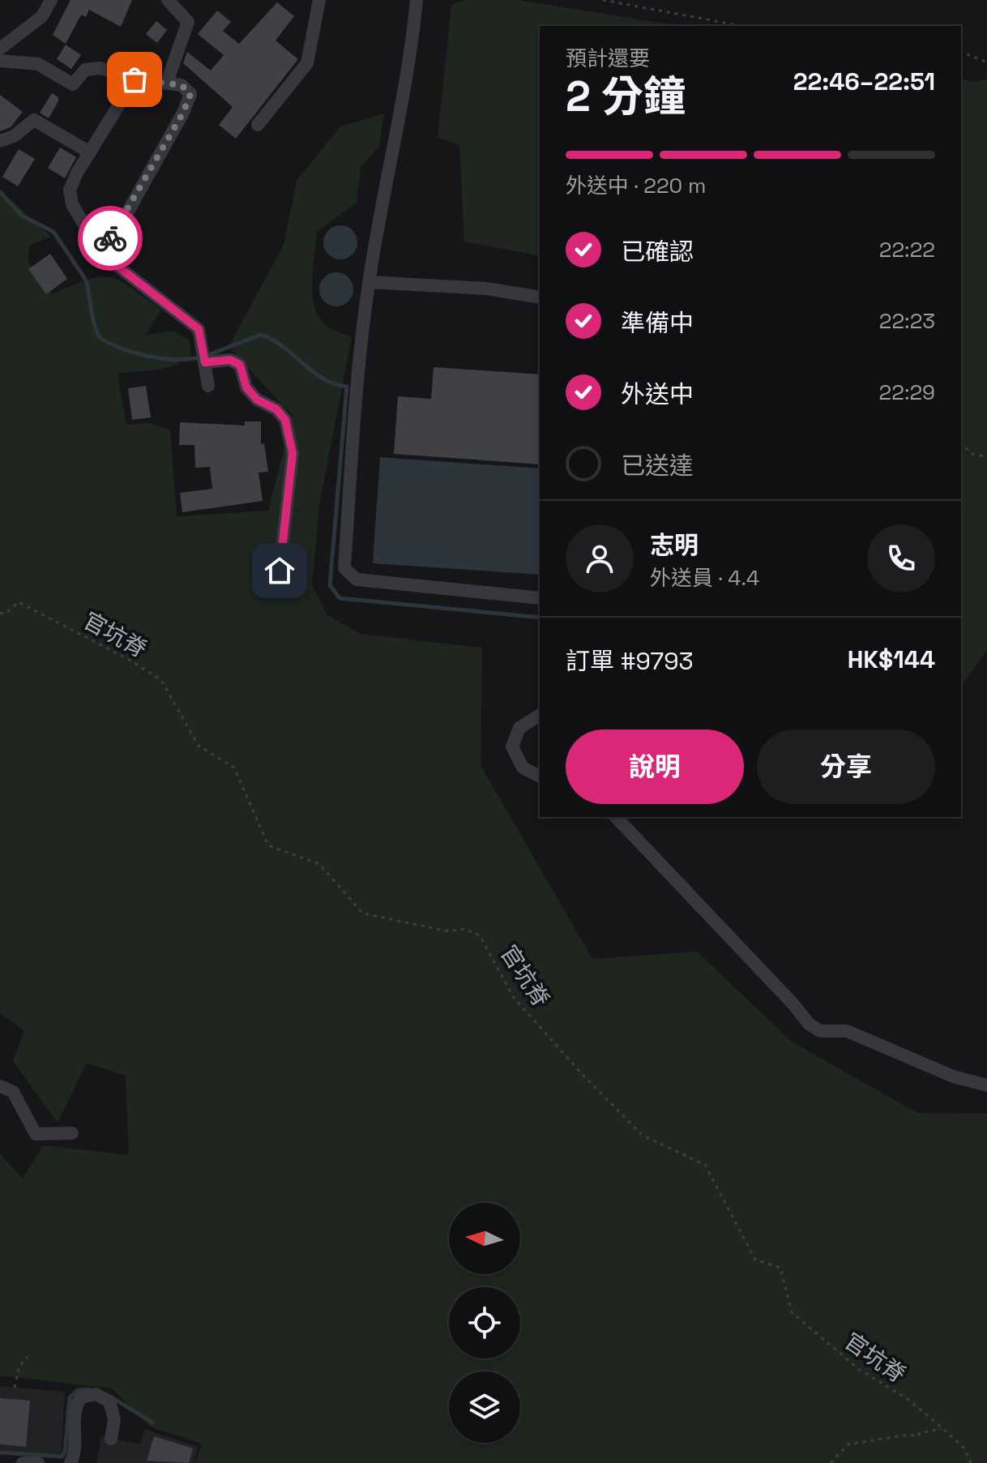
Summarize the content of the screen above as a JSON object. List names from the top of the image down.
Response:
{
  "streets": {
    "path": ["官坑脊"]
  },
  "north": "left",
  "page": {
    "heading": ["2 分鐘", "預計還要", "22:46–22:51"],
    "panel": [
      "志明",
      "外送員 · 4.4",
      "訂單 #9793",
      "HK$144"
    ],
    "bar": "外送中 · 220 m",
    "list": [
      ["已確認", "22:22"],
      ["準備中", "22:23"],
      ["外送中", "22:29"],
      "已送達"
    ],
    "buttons": ["說明", "分享"]
  }
}
